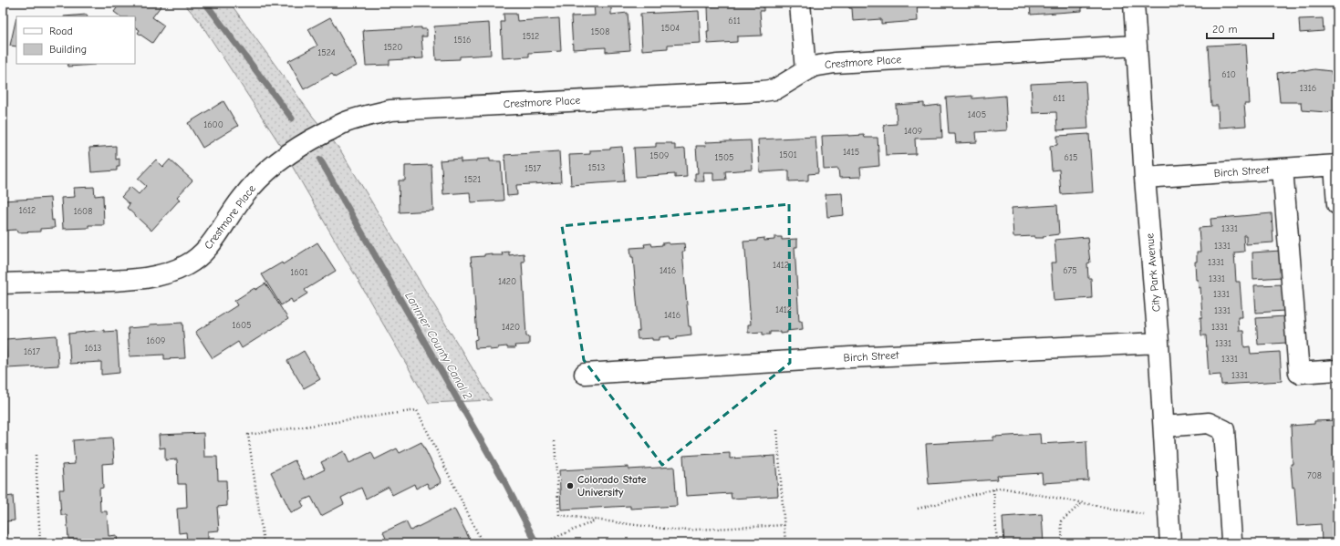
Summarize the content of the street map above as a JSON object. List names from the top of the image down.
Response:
{
  "streets": {
    "street": ["Crestmore Place", "Birch Street", "City Park Avenue"]
  },
  "crossings": [
    ["Crestmore Place", "City Park Avenue"],
    ["Birch Street", "City Park Avenue"]
  ],
  "water": ["Larimer County Canal 2"],
  "places": ["Colorado State University"],
  "house_numbers": [
    "611",
    "1504",
    "1508",
    "1512",
    "1516",
    "1520",
    "1524",
    "610",
    "1316",
    "611",
    "1405",
    "1600",
    "1409",
    "1415",
    "1501",
    "1509",
    "1505",
    "615",
    "1513",
    "1517",
    "1521",
    "1612",
    "1608",
    "1331",
    "1331",
    "1331",
    "1412",
    "1416",
    "675",
    "1601",
    "1331",
    "1420",
    "1331",
    "1412",
    "1331",
    "1416",
    "1605",
    "1420",
    "1331",
    "1609",
    "1331",
    "1613",
    "1617",
    "1331",
    "1331",
    "708"
  ],
  "legend": ["Road", "Building"],
  "scale_bar": "20 m"
}
